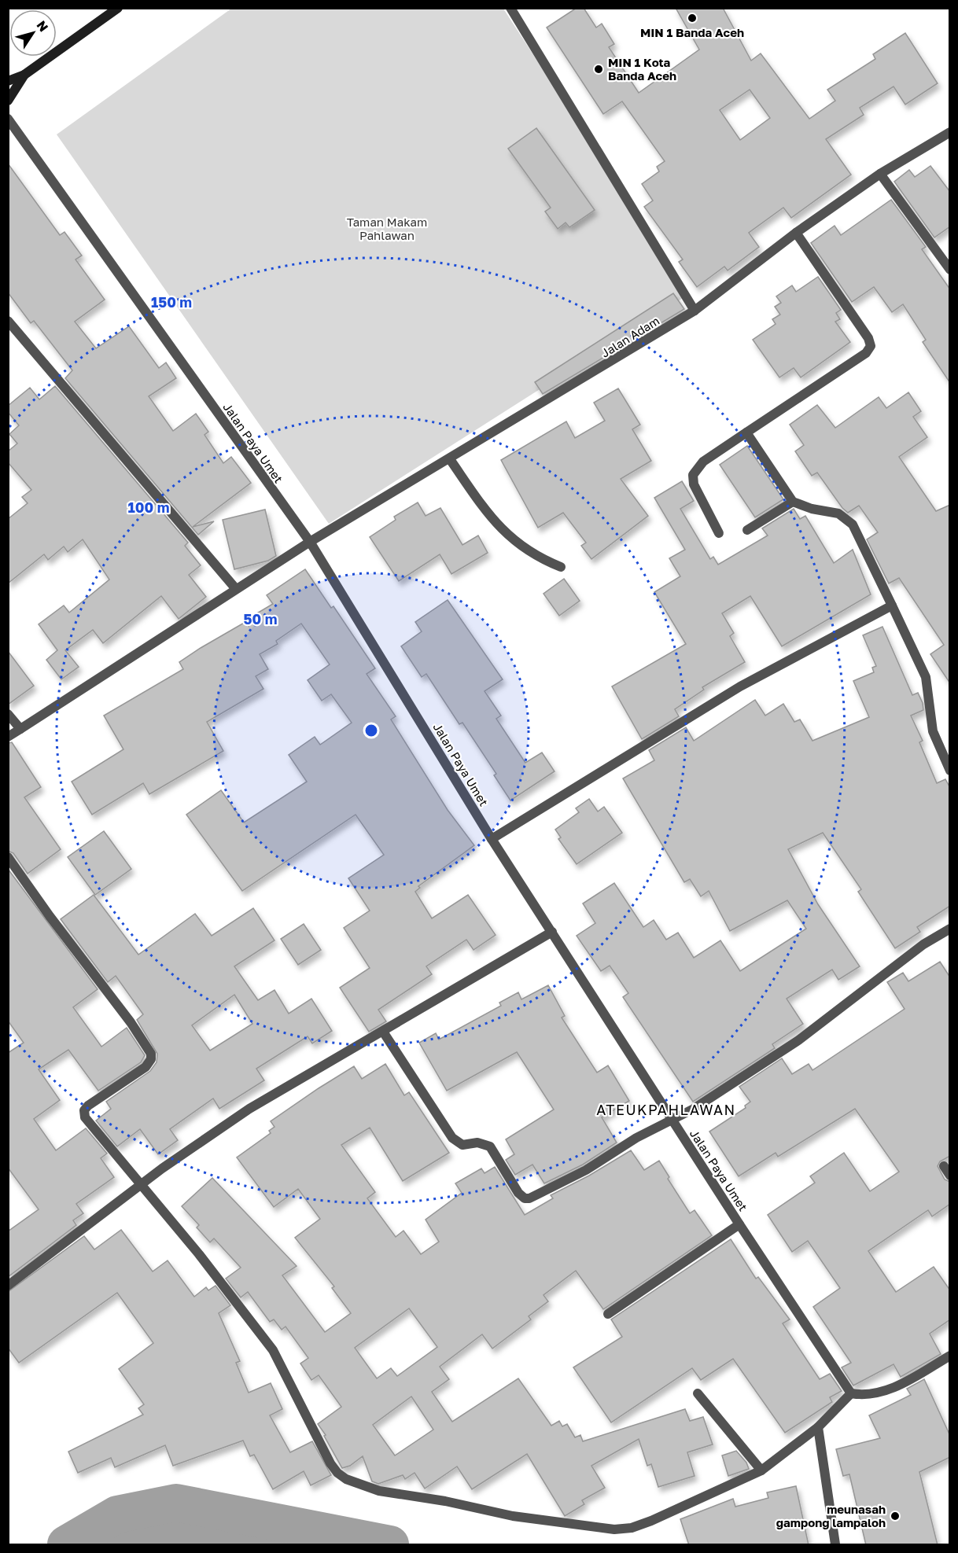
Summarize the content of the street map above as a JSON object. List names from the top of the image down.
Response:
{
  "streets": {
    "street": ["Jalan Adam", "Jalan Paya Umet"]
  },
  "crossings": [
    ["Jalan Adam", "Jalan Paya Umet"]
  ],
  "districts": ["ATEUKPAHLAWAN"],
  "parks": ["Taman Makam Pahlawan"],
  "places": ["MIN 1 Banda Aceh", "MIN 1 Kota Banda Aceh", "meunasah gampong lampaloh"],
  "north": "top right",
  "rings": ["150 m", "100 m", "50 m"]
}
